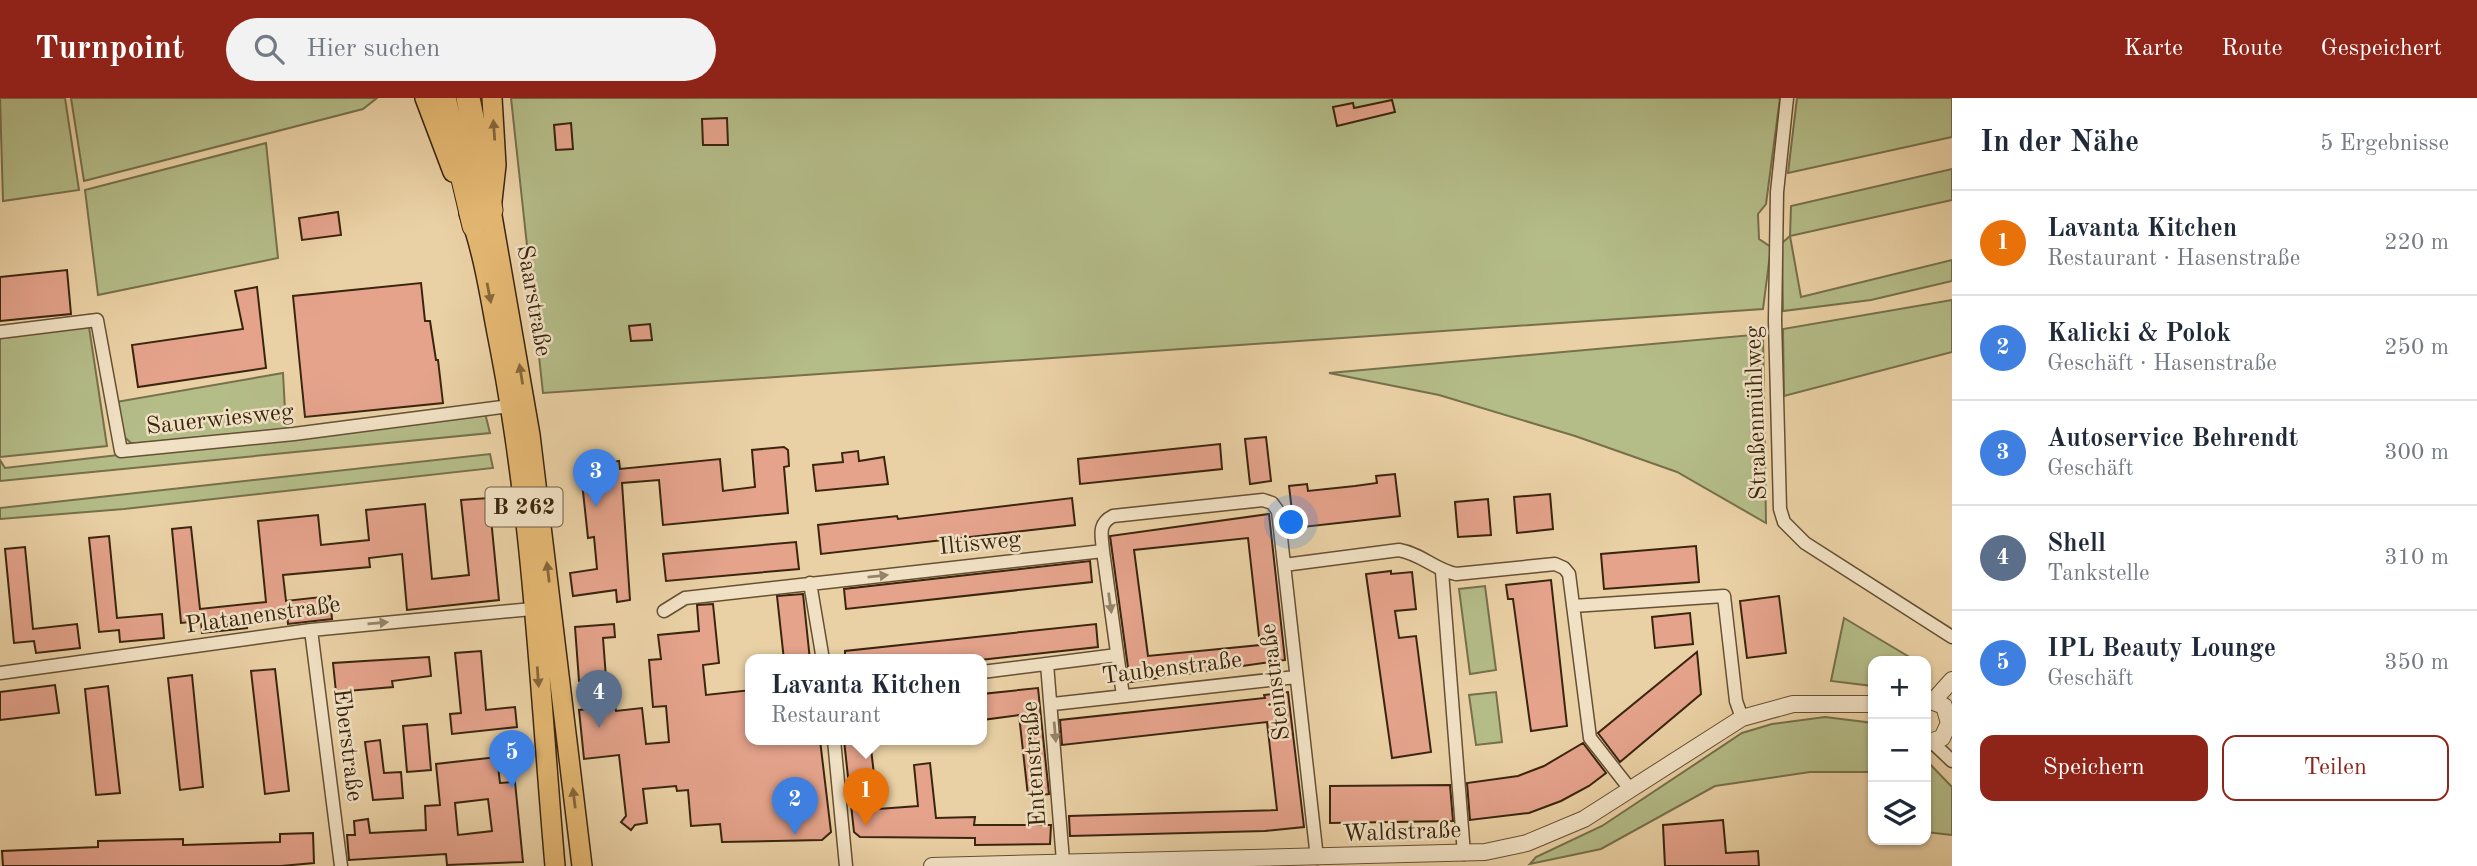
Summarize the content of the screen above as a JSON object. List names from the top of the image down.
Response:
{
  "streets": {
    "highway": ["B 262"],
    "main road": ["Saarstraße"],
    "street": [
      "Straßenmühlweg",
      "Sauerwiesweg",
      "Iltisweg",
      "Platanenstraße",
      "Taubenstraße",
      "Steinstraße",
      "Eberstraße",
      "Entenstraße",
      "Waldstraße"
    ]
  },
  "crossings": [
    ["Saarstraße", "Sauerwiesweg"],
    ["Saarstraße", "B 262"],
    ["Sauerwiesweg", "B 262"],
    ["B 262", "Platanenstraße"],
    ["Iltisweg", "Steinstraße"],
    ["Platanenstraße", "Eberstraße"],
    ["Taubenstraße", "Steinstraße"],
    ["Taubenstraße", "Entenstraße"],
    ["Steinstraße", "Waldstraße"],
    ["Entenstraße", "Waldstraße"]
  ],
  "one_way": ["Iltisweg", "Platanenstraße", "Entenstraße"],
  "page": {
    "header": "Turnpoint",
    "search": "Hier suchen",
    "nav": ["Karte", "Route", "Gespeichert"],
    "heading": ["In der Nähe", "5 Ergebnisse"],
    "list": [
      {
        "mark": "1",
        "name": "Lavanta Kitchen",
        "note": "Restaurant · Hasenstraße",
        "value": "220 m"
      },
      {
        "mark": "2",
        "name": "Kalicki & Polok",
        "note": "Geschäft · Hasenstraße",
        "value": "250 m"
      },
      {
        "mark": "3",
        "name": "Autoservice Behrendt",
        "note": "Geschäft",
        "value": "300 m"
      },
      {
        "mark": "4",
        "name": "Shell",
        "note": "Tankstelle",
        "value": "310 m"
      },
      {
        "mark": "5",
        "name": "IPL Beauty Lounge",
        "note": "Geschäft",
        "value": "350 m"
      }
    ],
    "pins": [
      "3",
      "4",
      "5",
      "1",
      "2"
    ],
    "popup": ["Lavanta Kitchen", "Restaurant"],
    "map_buttons": ["+", "−"],
    "buttons": ["Speichern", "Teilen"]
  }
}
